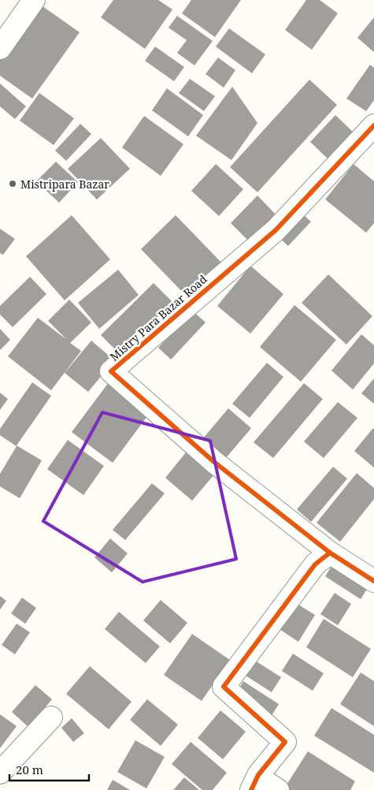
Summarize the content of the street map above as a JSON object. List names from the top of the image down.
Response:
{
  "streets": {
    "street": ["Mistry Para Bazar Road"]
  },
  "places": ["Mistripara Bazar"],
  "scale_bar": "20 m"
}
